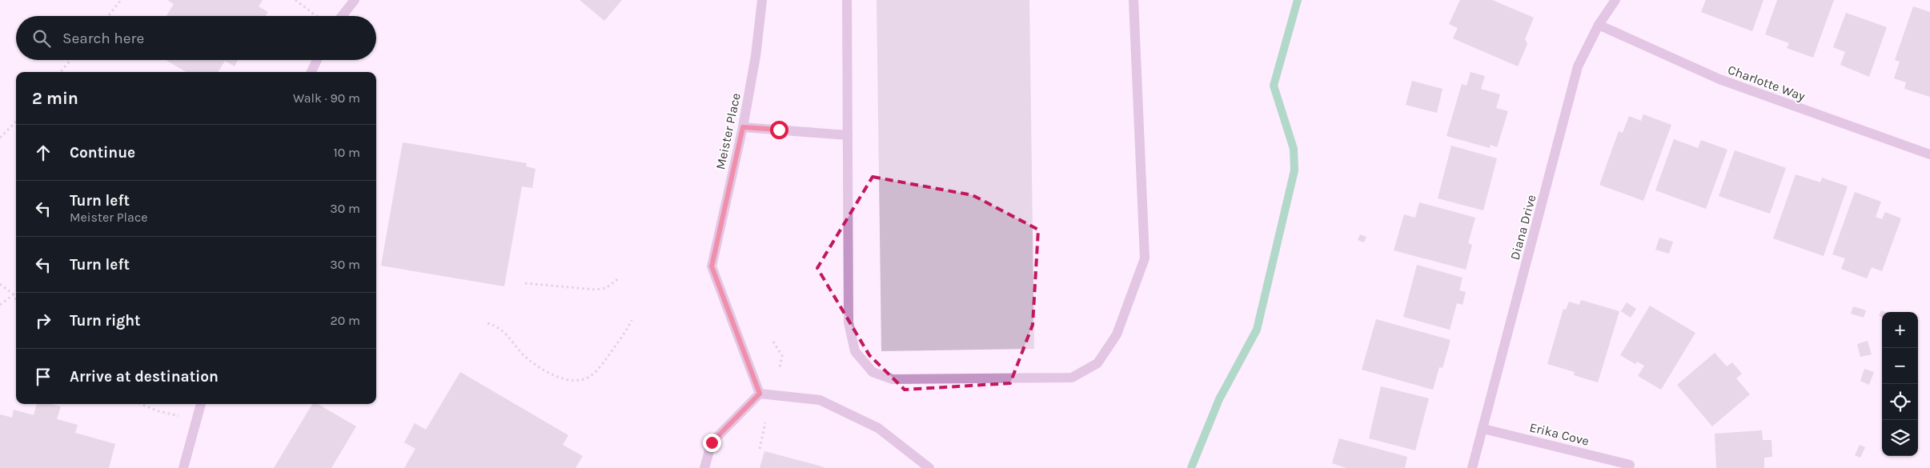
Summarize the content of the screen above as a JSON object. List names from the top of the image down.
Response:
{
  "streets": {
    "street": [
      "Charlotte Way",
      "Meister Place",
      "Diana Drive",
      "Erika Cove"
    ]
  },
  "crossings": [
    ["Charlotte Way", "Diana Drive"],
    ["Diana Drive", "Erika Cove"]
  ],
  "page": {
    "search": "Search here",
    "heading": ["2 min", "Walk · 90 m"],
    "list": [
      ["Continue", "10 m"],
      ["Turn left", "Meister Place", "30 m"],
      ["Turn left", "30 m"],
      ["Turn right", "20 m"],
      "Arrive at destination"
    ],
    "map_buttons": ["+", "−"]
  }
}
